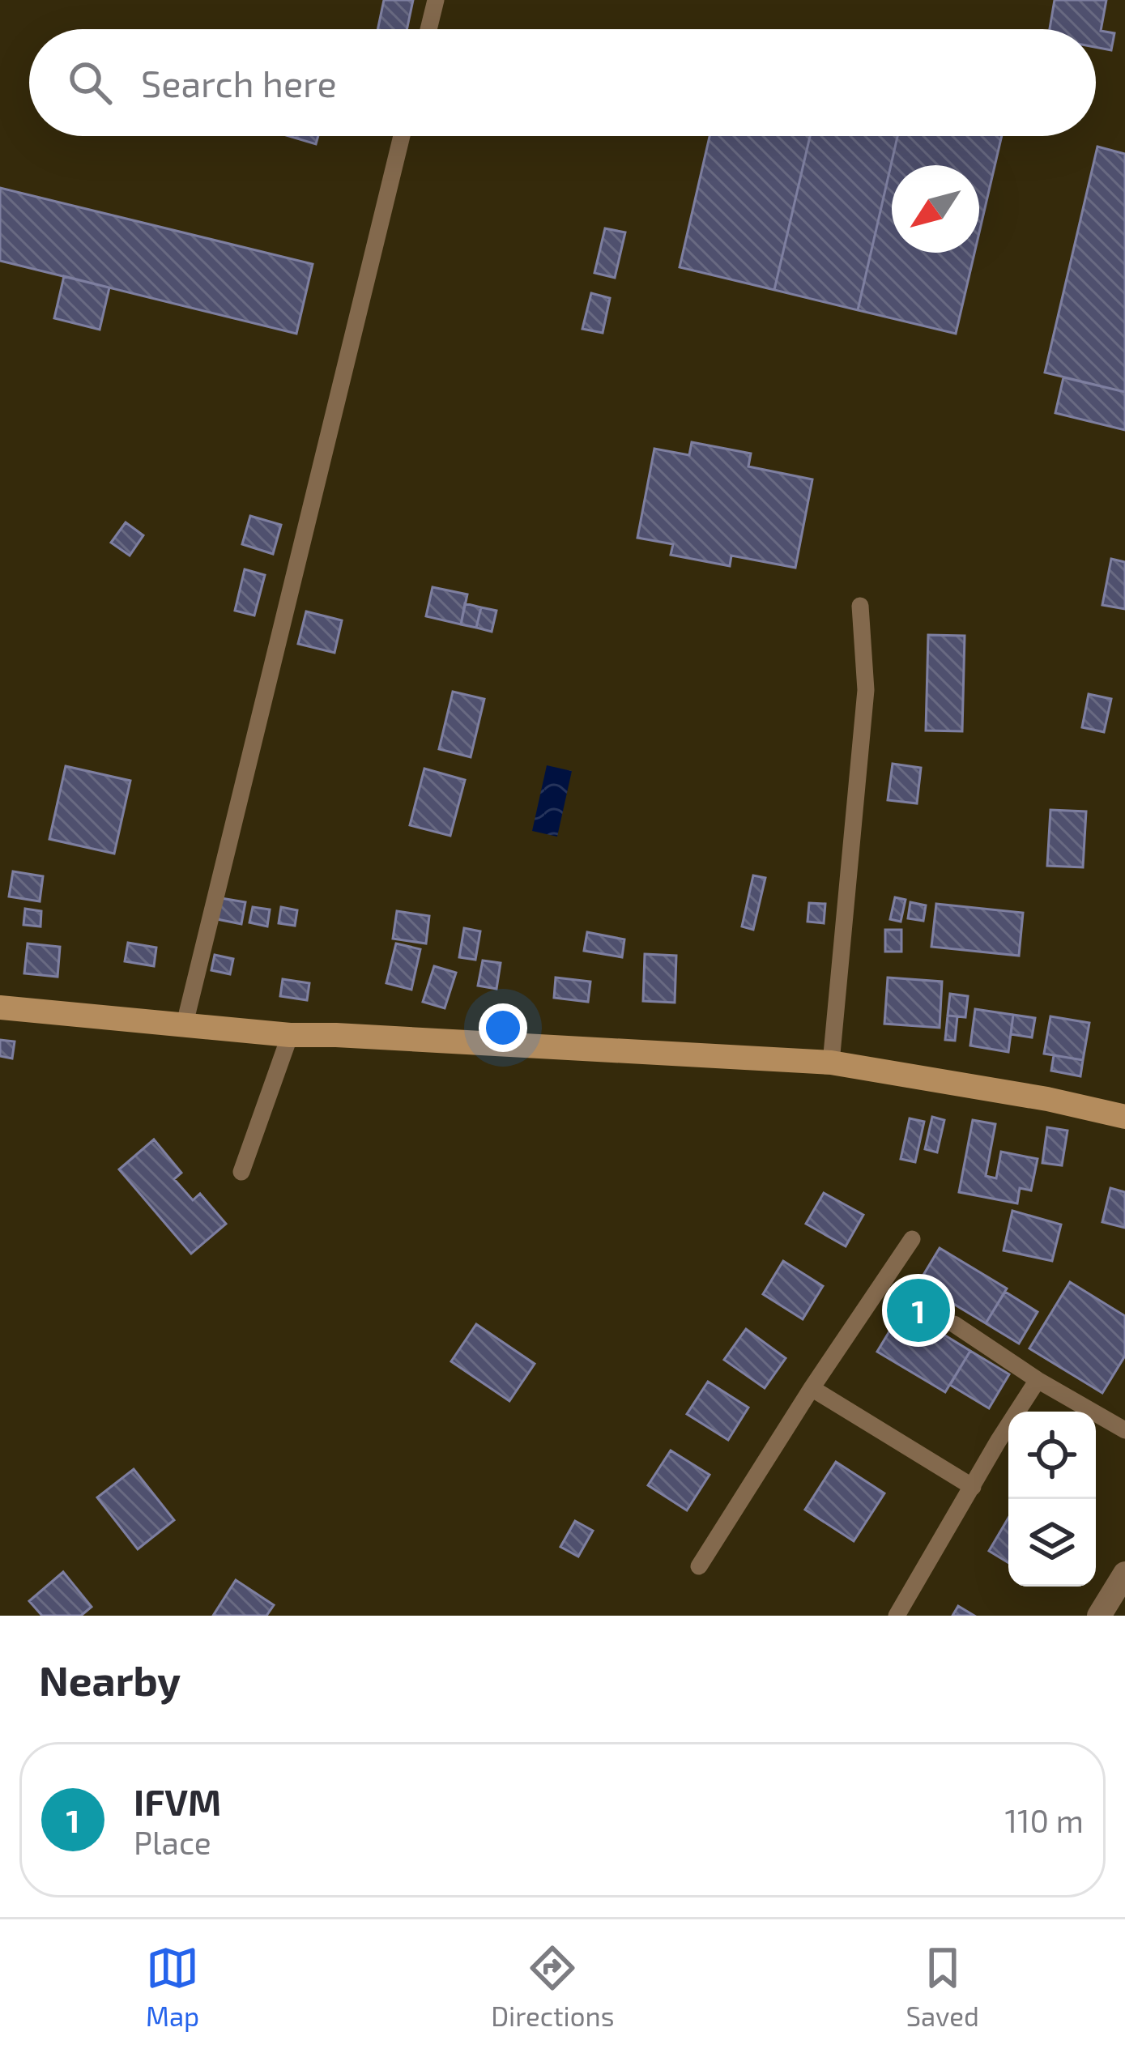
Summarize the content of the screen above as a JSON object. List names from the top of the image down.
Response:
{
  "north": "bottom left",
  "page": {
    "search": "Search here",
    "pins": "1",
    "heading": "Nearby",
    "list": [
      {
        "mark": "1",
        "name": "IFVM",
        "note": "Place",
        "value": "110 m"
      }
    ],
    "nav": ["Map", "Directions", "Saved"]
  }
}
